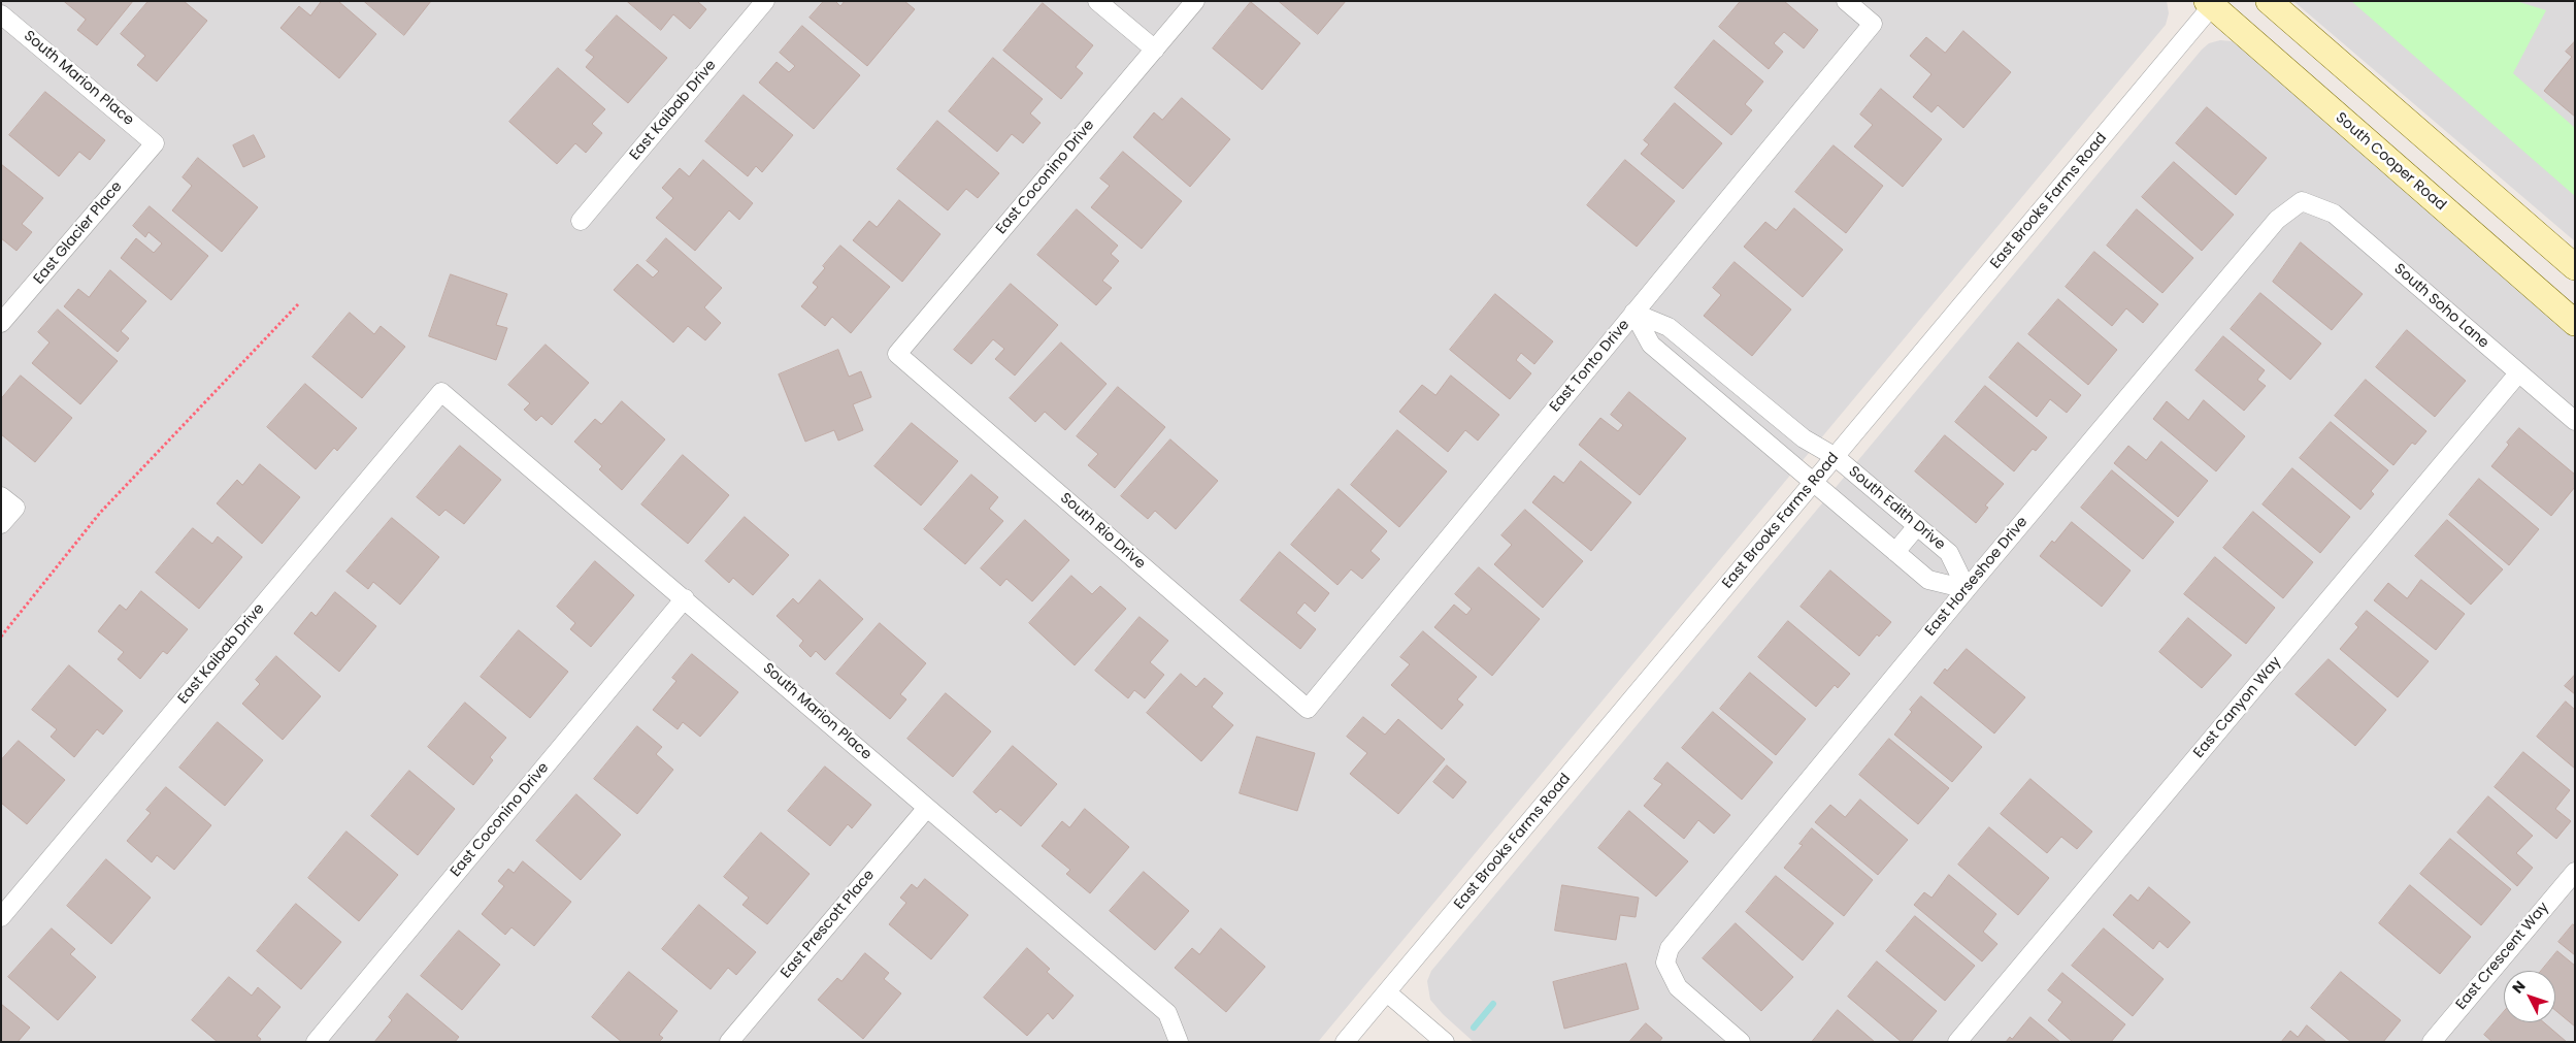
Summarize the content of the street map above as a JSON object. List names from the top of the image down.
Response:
{
  "streets": {
    "main road": ["South Cooper Road"],
    "street": [
      "South Marion Place",
      "East Kaibab Drive",
      "East Coconino Drive",
      "East Brooks Farms Road",
      "East Glacier Place",
      "South Soho Lane",
      "East Tonto Drive",
      "South Edith Drive",
      "South Rio Drive",
      "East Horseshoe Drive",
      "East Canyon Way",
      "East Prescott Place",
      "East Crescent Way"
    ]
  },
  "crossings": [
    ["South Marion Place", "East Kaibab Drive"],
    ["South Marion Place", "East Coconino Drive"],
    ["South Marion Place", "East Glacier Place"],
    ["South Marion Place", "East Prescott Place"],
    ["South Cooper Road", "East Brooks Farms Road"],
    ["East Coconino Drive", "South Rio Drive"],
    ["East Brooks Farms Road", "South Edith Drive"],
    ["South Soho Lane", "East Horseshoe Drive"],
    ["South Soho Lane", "East Canyon Way"],
    ["East Tonto Drive", "South Edith Drive"],
    ["East Tonto Drive", "South Rio Drive"],
    ["South Edith Drive", "East Horseshoe Drive"]
  ],
  "north": "top left"
}
